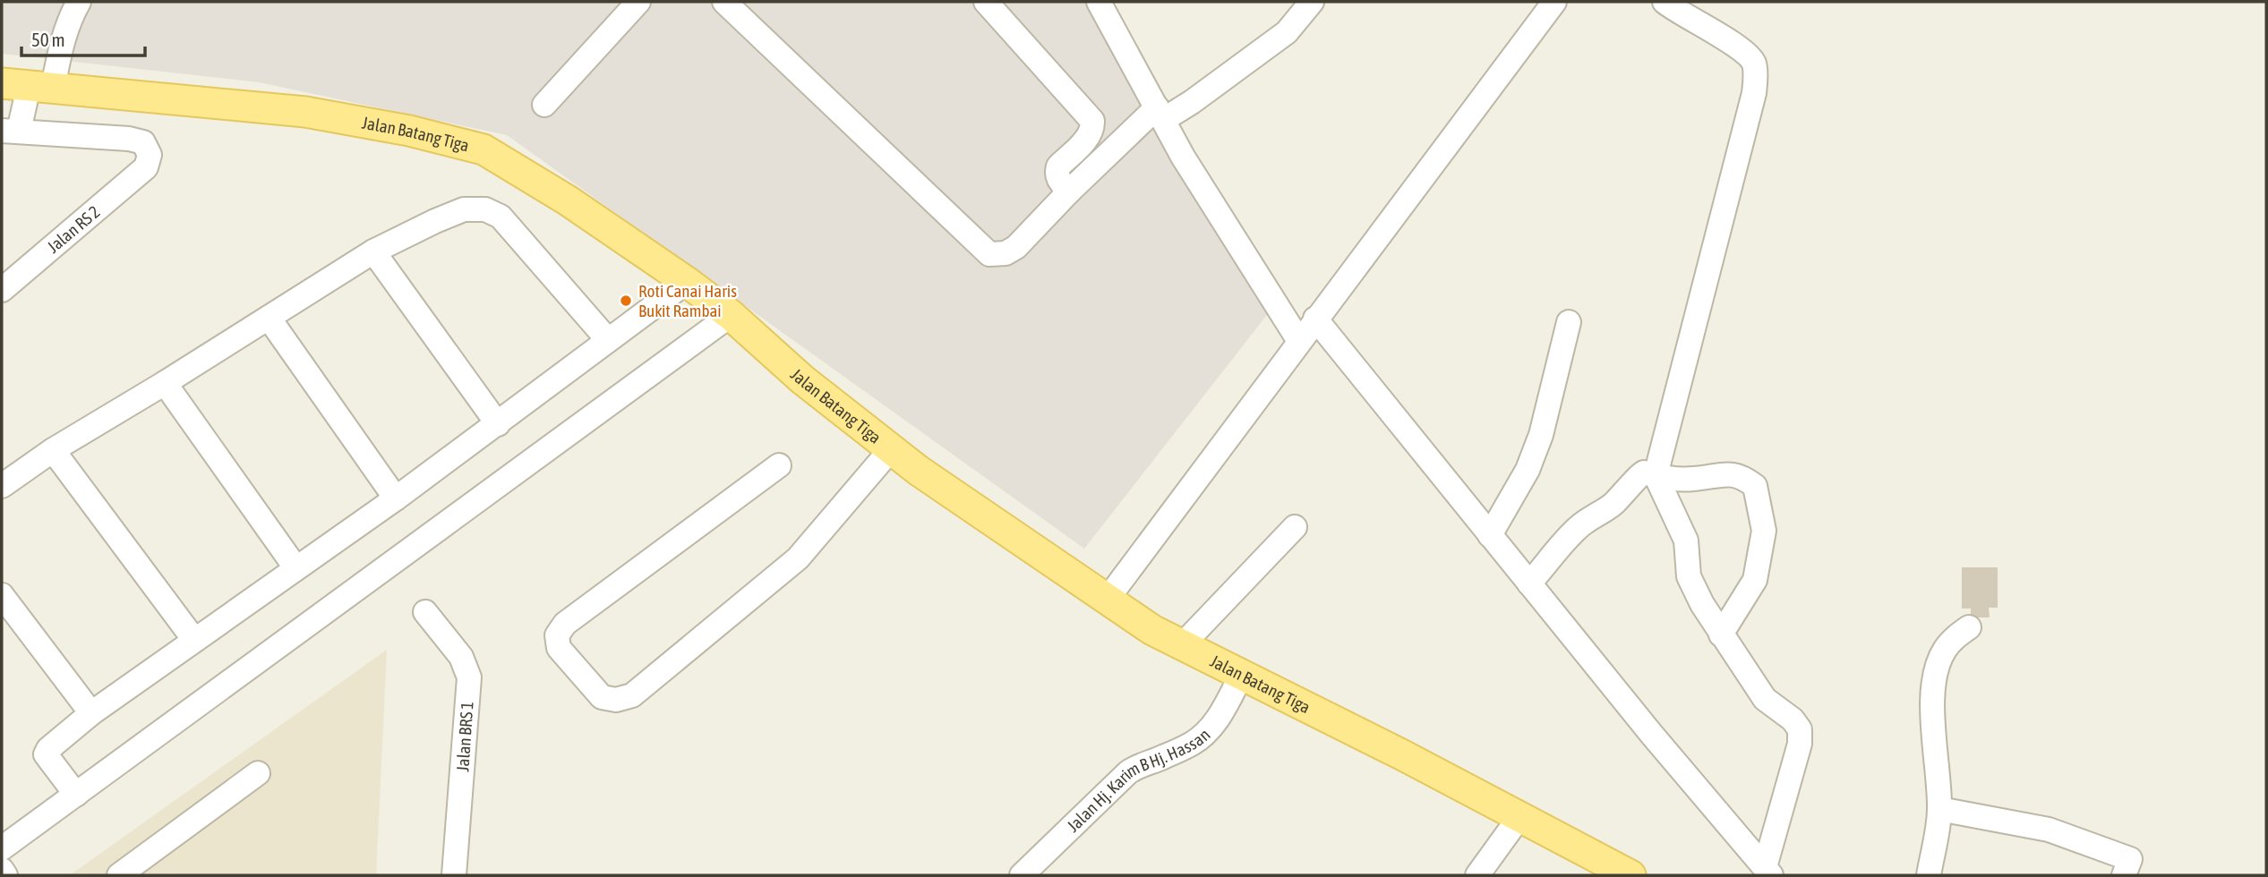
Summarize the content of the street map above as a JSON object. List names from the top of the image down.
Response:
{
  "streets": {
    "main road": ["Jalan Batang Tiga"],
    "street": ["Jalan RS 2", "Jalan BRS 1", "Jalan Hj. Karim B Hj. Hassan"]
  },
  "crossings": [
    ["Jalan Batang Tiga", "Jalan Hj. Karim B Hj. Hassan"]
  ],
  "places": ["Roti Canai Haris Bukit Rambai"],
  "scale_bar": "50 m"
}
